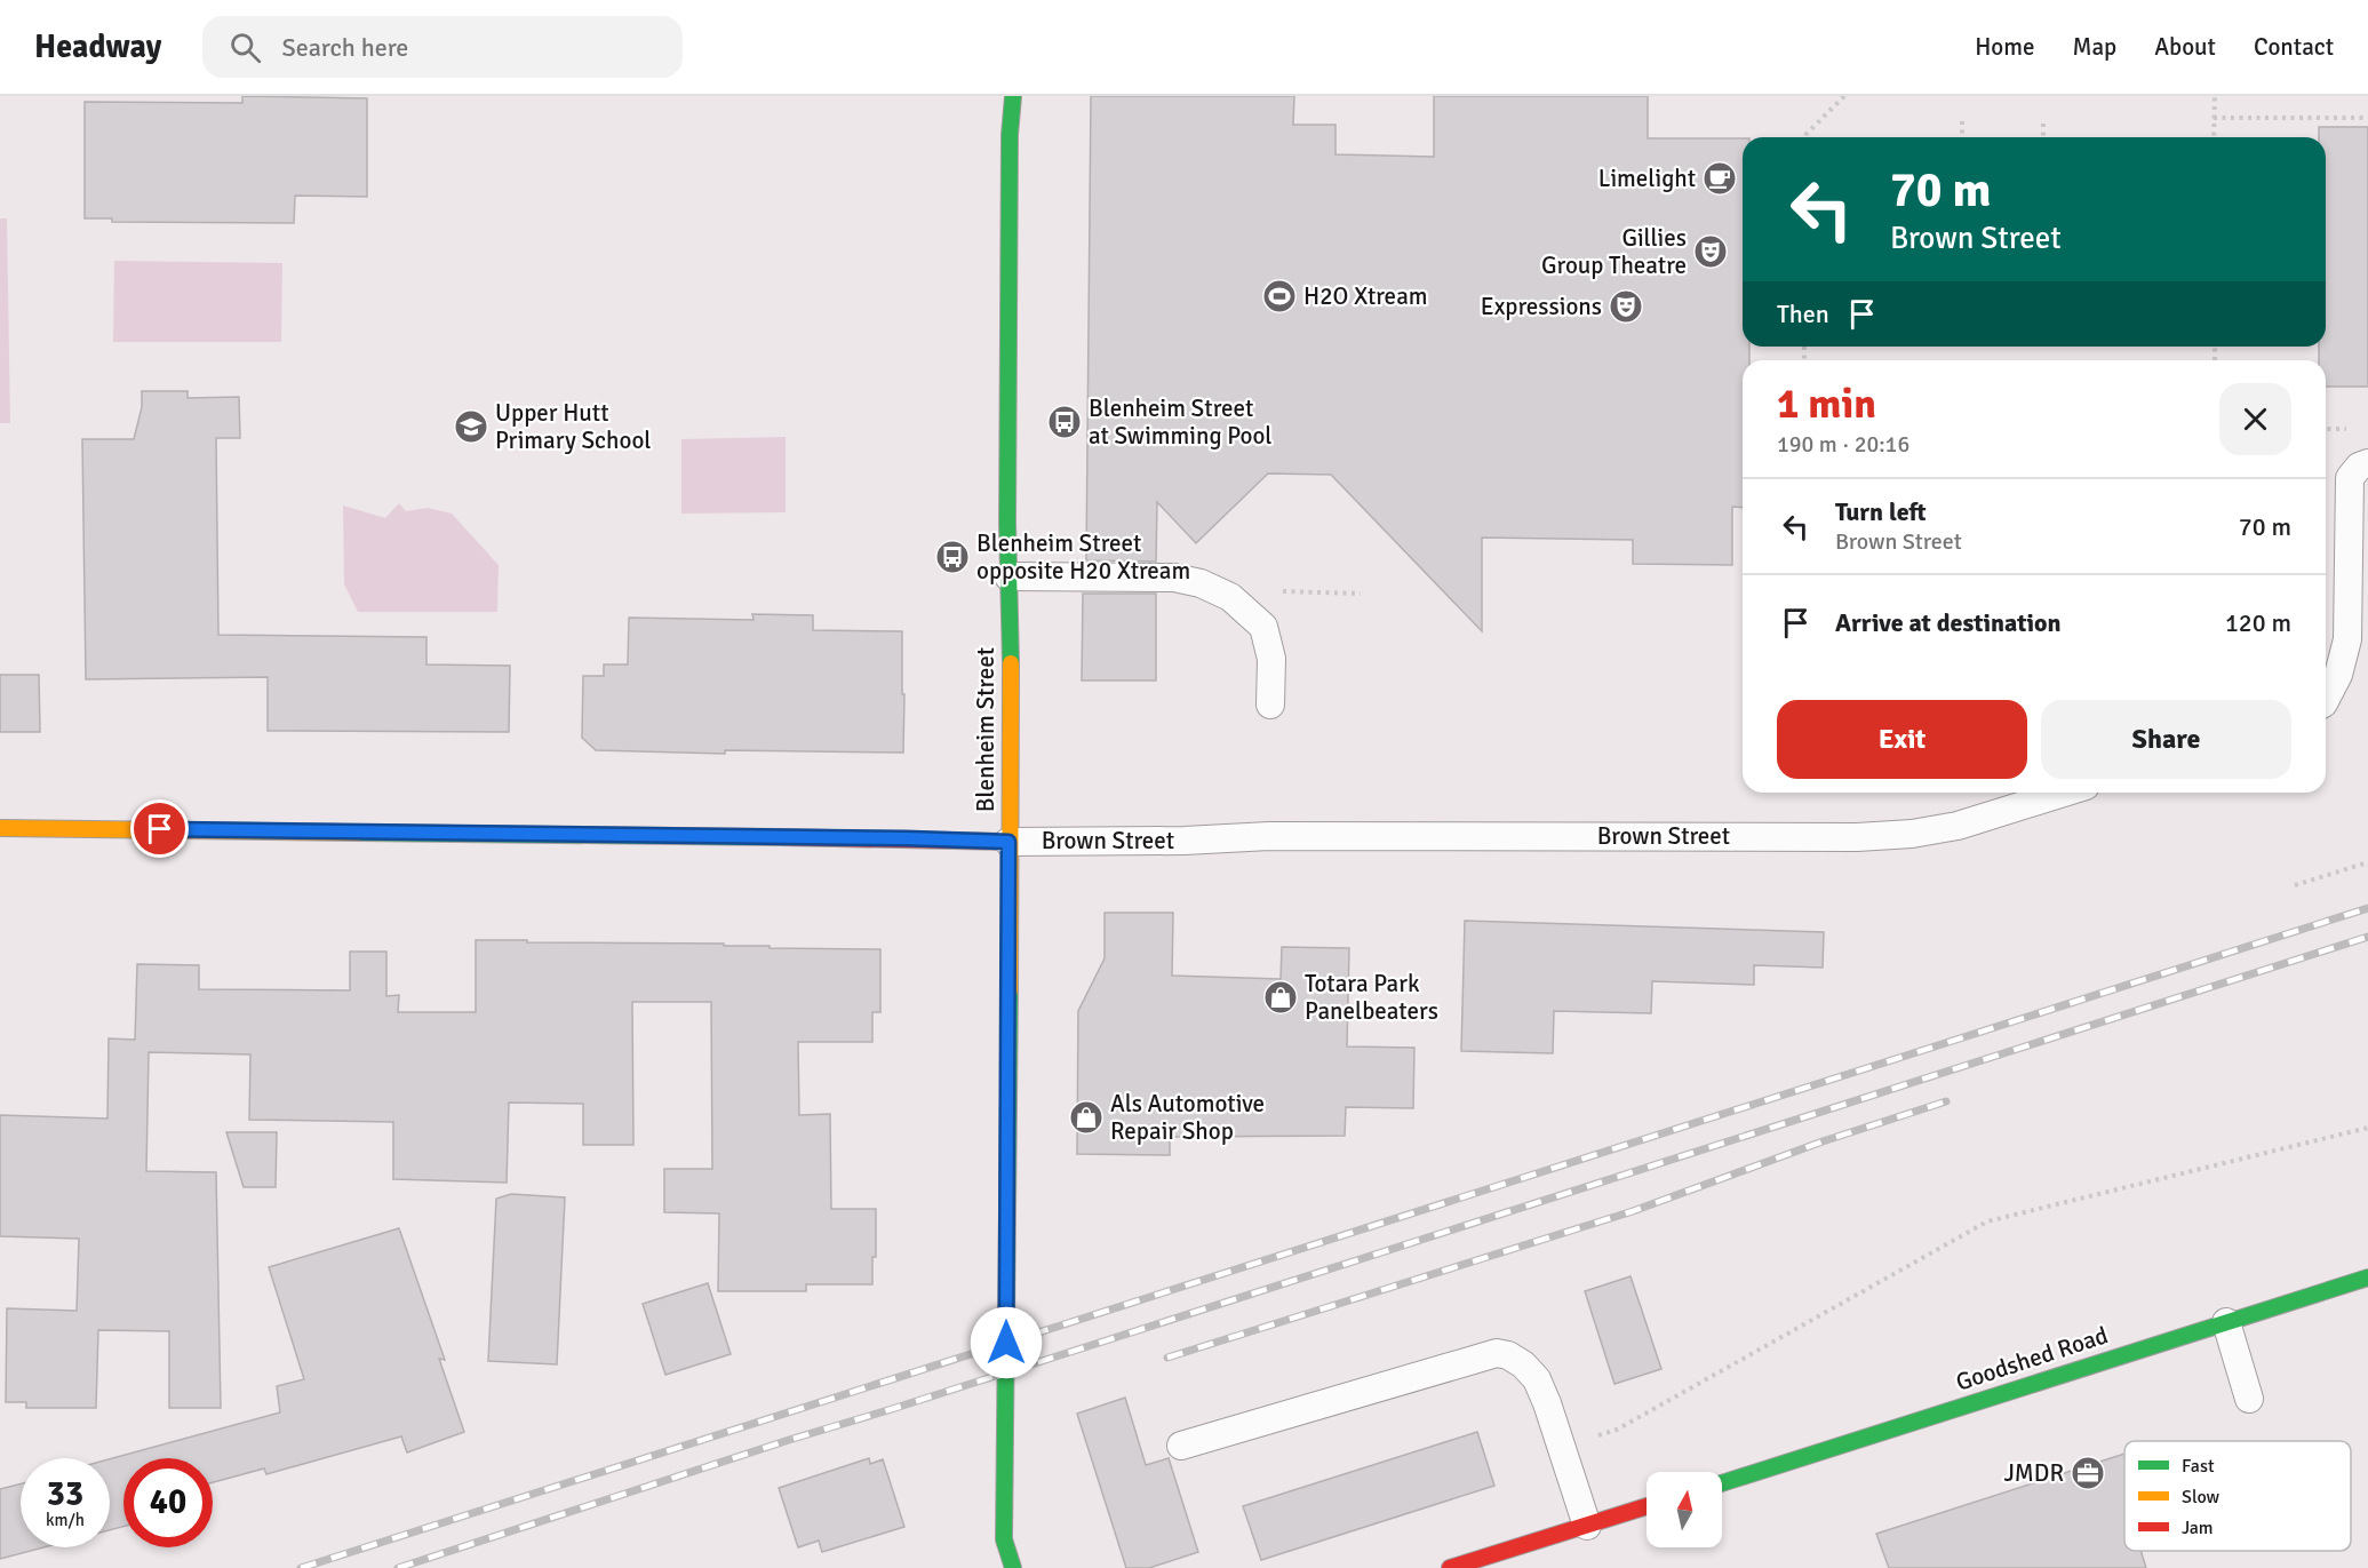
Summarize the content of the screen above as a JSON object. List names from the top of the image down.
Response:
{
  "streets": {
    "street": ["Blenheim Street", "Brown Street", "Goodshed Road"]
  },
  "crossings": [
    ["Blenheim Street", "Brown Street"]
  ],
  "places": {
    "cafe": ["Limelight"],
    "theatre": ["Gillies Group Theatre", "Expressions"],
    "sports": ["H2O Xtream"],
    "bus stop": ["Blenheim Street at Swimming Pool", "Blenheim Street opposite H20 Xtream"],
    "school or university": ["Upper Hutt Primary School"],
    "shop": ["Totara Park Panelbeaters", "Als Automotive Repair Shop"],
    "office": ["JMDR"]
  },
  "legend": ["Fast", "Slow", "Jam"],
  "north": "top",
  "page": {
    "header": "Headway",
    "search": "Search here",
    "nav": [
      "Home",
      "Map",
      "About",
      "Contact"
    ],
    "turn": ["70 m", "Brown Street"],
    "then": "Then",
    "heading": ["1 min", "190 m · 20:16"],
    "list": [
      {
        "name": "Turn left",
        "note": "Brown Street",
        "value": "70 m"
      },
      {
        "name": "Arrive at destination",
        "value": "120 m"
      }
    ],
    "buttons": ["Exit", "Share"],
    "speed": "33 km/h",
    "limit": "40"
  }
}
